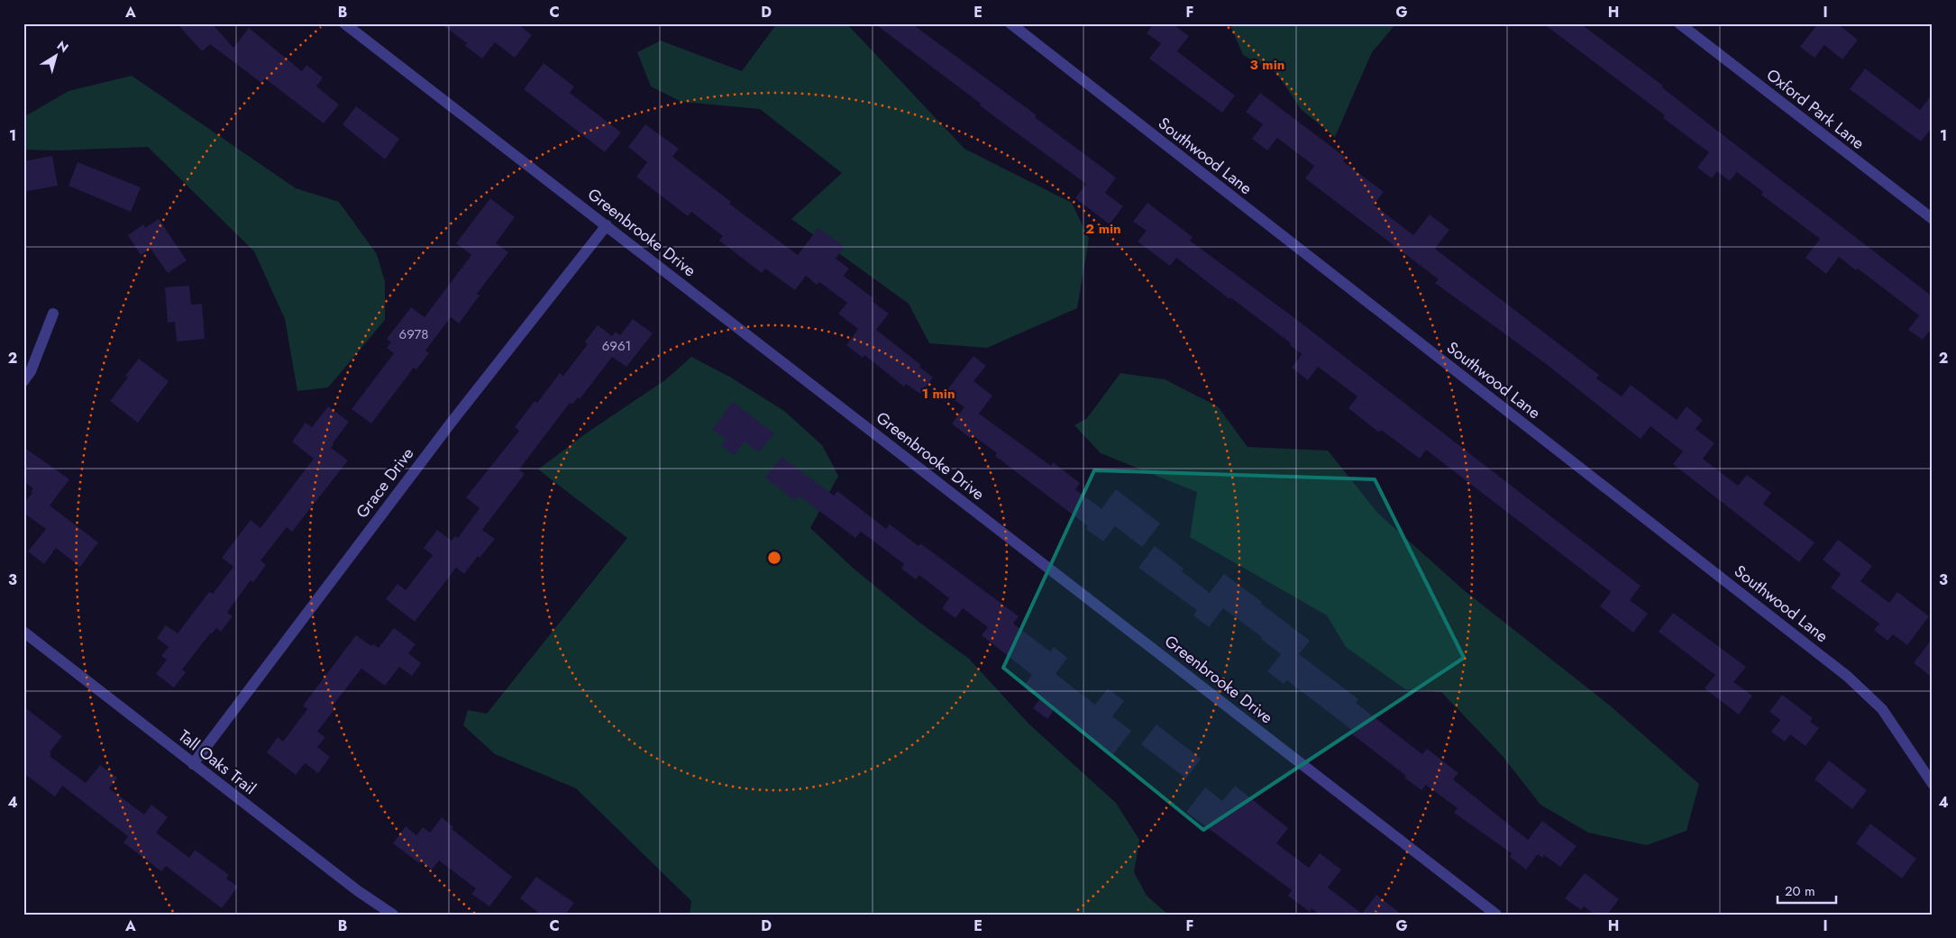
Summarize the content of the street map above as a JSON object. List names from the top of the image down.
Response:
{
  "streets": {
    "street": [
      "Oxford Park Lane",
      "Southwood Lane",
      "Greenbrooke Drive",
      "Grace Drive",
      "Tall Oaks Trail"
    ]
  },
  "crossings": [
    ["Greenbrooke Drive", "Grace Drive"],
    ["Grace Drive", "Tall Oaks Trail"]
  ],
  "house_numbers": ["6978", "6961"],
  "scale_bar": "20 m",
  "north": "top right",
  "grid": {
    "columns": [
      "A",
      "B",
      "C",
      "D",
      "E",
      "F",
      "G",
      "H",
      "I"
    ],
    "rows": [
      "1",
      "2",
      "3",
      "4"
    ]
  },
  "rings": ["3 min", "2 min", "1 min"]
}
